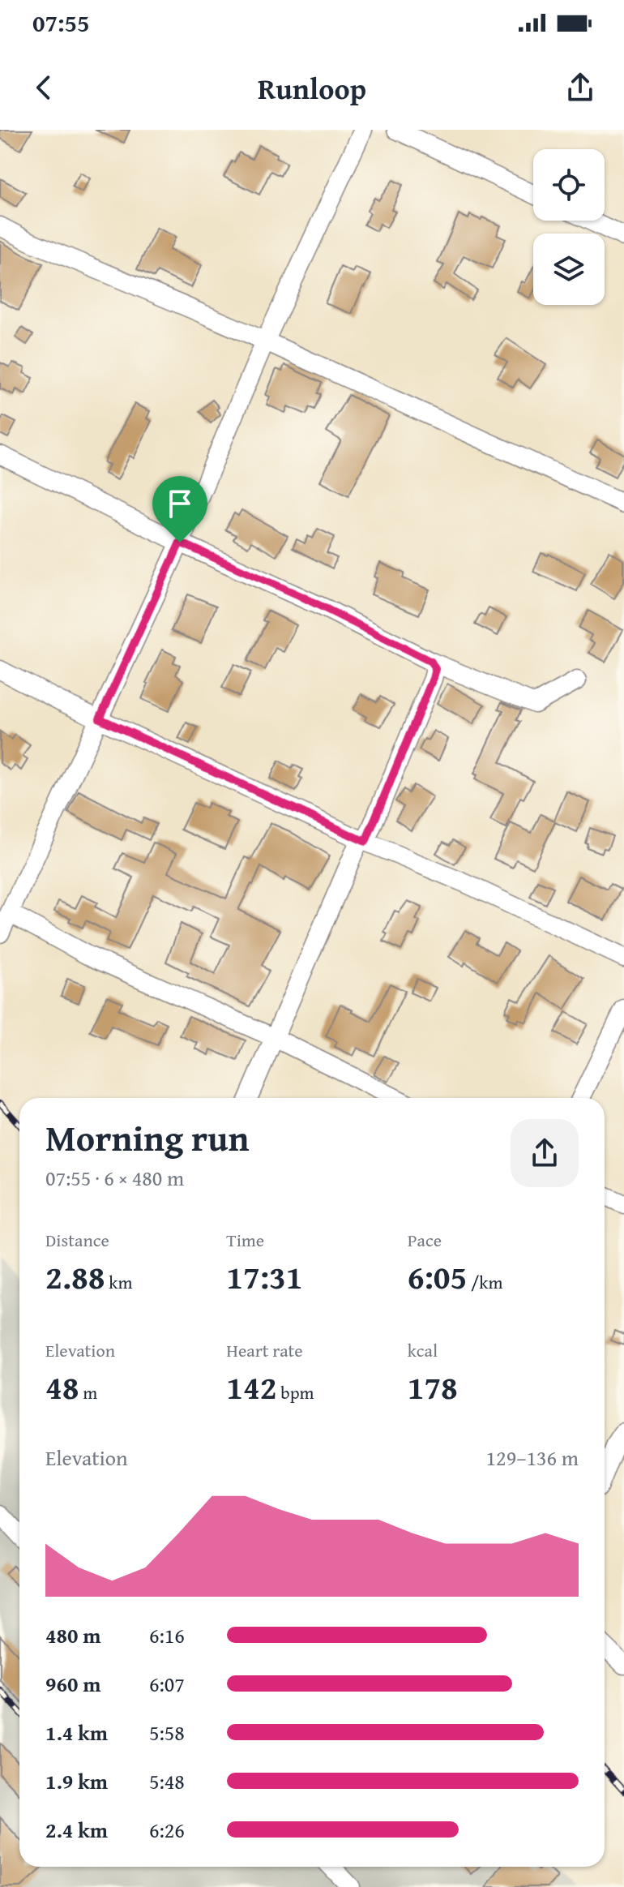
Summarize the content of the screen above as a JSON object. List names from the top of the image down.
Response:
{
  "page": {
    "status": "07:55",
    "header": "Runloop",
    "heading": ["Morning run", "07:55 · 6 × 480 m"],
    "stats": [
      ["Distance", "2.88 km"],
      ["Time", "17:31"],
      ["Pace", "6:05 /km"],
      ["Elevation", "48 m"],
      ["Heart rate", "142 bpm"],
      ["kcal", "178"]
    ],
    "chart": ["Elevation", "129–136 m"],
    "list": [
      {
        "name": "480 m",
        "note": "6:16"
      },
      {
        "name": "960 m",
        "note": "6:07"
      },
      {
        "name": "1.4 km",
        "note": "5:58"
      },
      {
        "name": "1.9 km",
        "note": "5:48"
      },
      {
        "name": "2.4 km",
        "note": "6:26"
      }
    ]
  }
}
